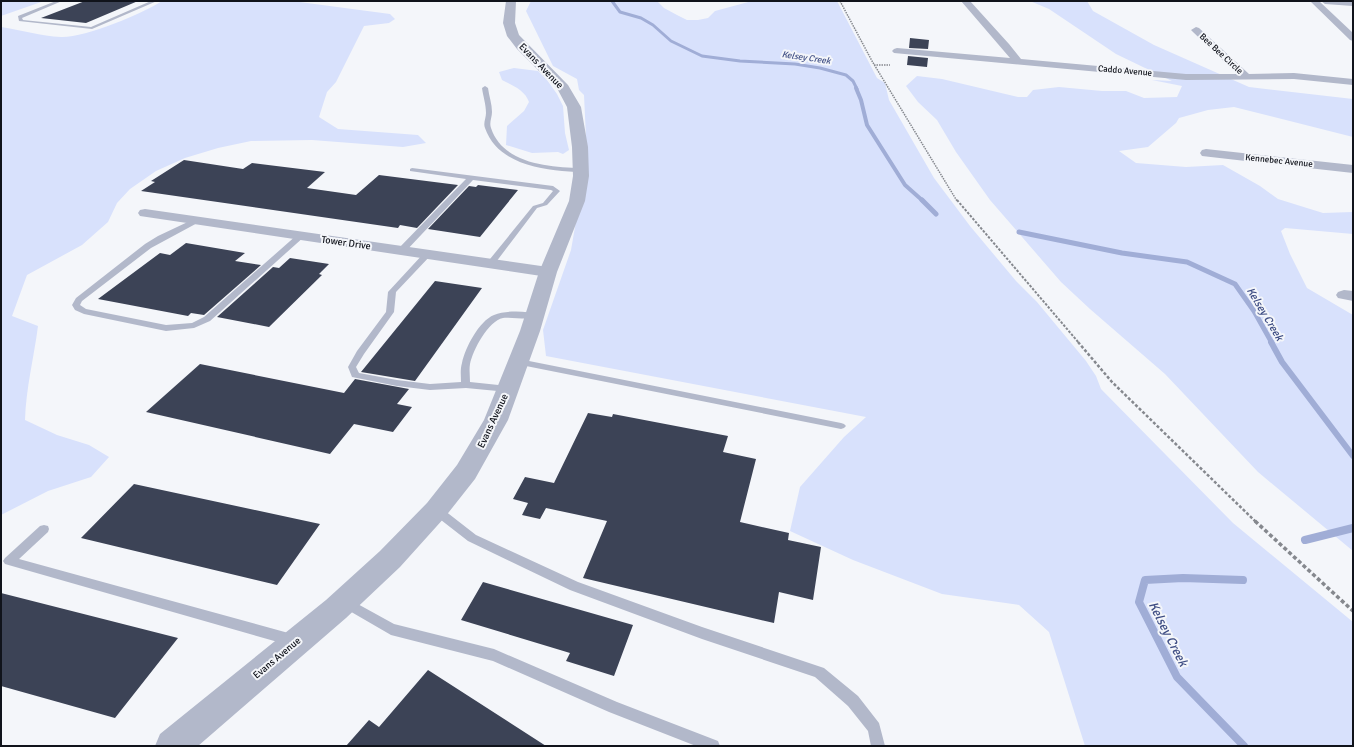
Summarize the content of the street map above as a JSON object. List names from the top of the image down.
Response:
{
  "streets": {
    "street": [
      "Bee Bee Circle",
      "Evans Avenue",
      "Caddo Avenue",
      "Kennebec Avenue",
      "Tower Drive"
    ]
  },
  "crossings": [
    ["Bee Bee Circle", "Caddo Avenue"],
    ["Evans Avenue", "Tower Drive"]
  ],
  "water": ["Kelsey Creek"]
}
